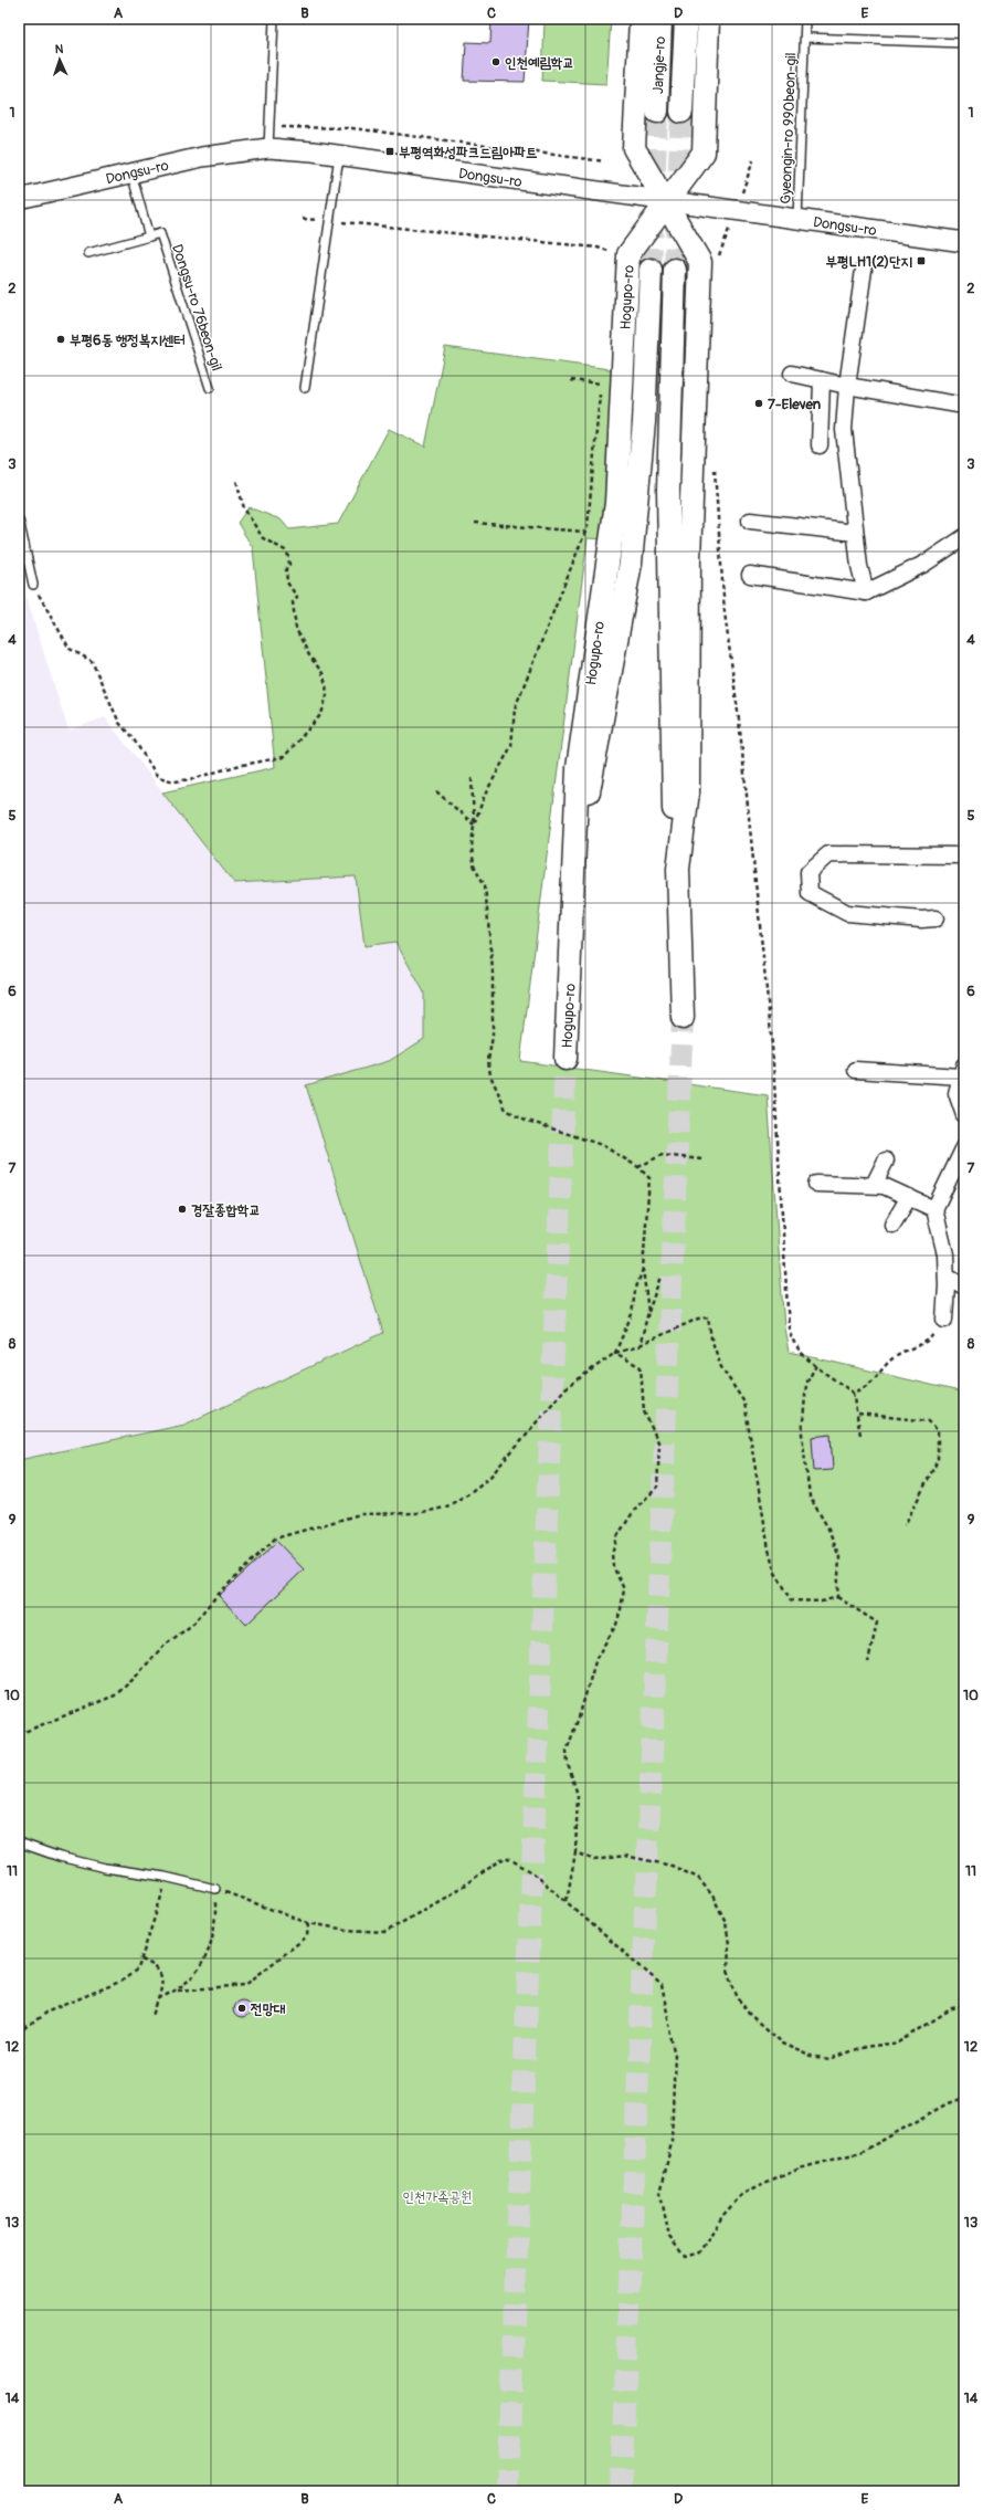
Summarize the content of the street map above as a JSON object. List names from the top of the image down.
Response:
{
  "streets": {
    "main road": ["Jangje-ro", "Hogupo-ro"],
    "street": ["Dongsu-ro"],
    "lane": ["Gyeongin-ro 990beon-gil", "Dongsu-ro 76beon-gil"]
  },
  "crossings": [
    ["Gyeongin-ro 990beon-gil", "Dongsu-ro"],
    ["Dongsu-ro", "Hogupo-ro"]
  ],
  "parks": ["인천가족공원"],
  "places": {
    "other": [
      "인천예림학교",
      "부평6동 행정복지센터",
      "7-Eleven",
      "경잘종합학교",
      "전망대"
    ],
    "transit": ["부평역화성파크드림아파트", "부평LH1(2)단지"]
  },
  "north": "top",
  "grid": {
    "columns": [
      "A",
      "B",
      "C",
      "D",
      "E"
    ],
    "rows": [
      "1",
      "2",
      "3",
      "4",
      "5",
      "6",
      "7",
      "8",
      "9",
      "10",
      "11",
      "12",
      "13",
      "14"
    ]
  }
}
